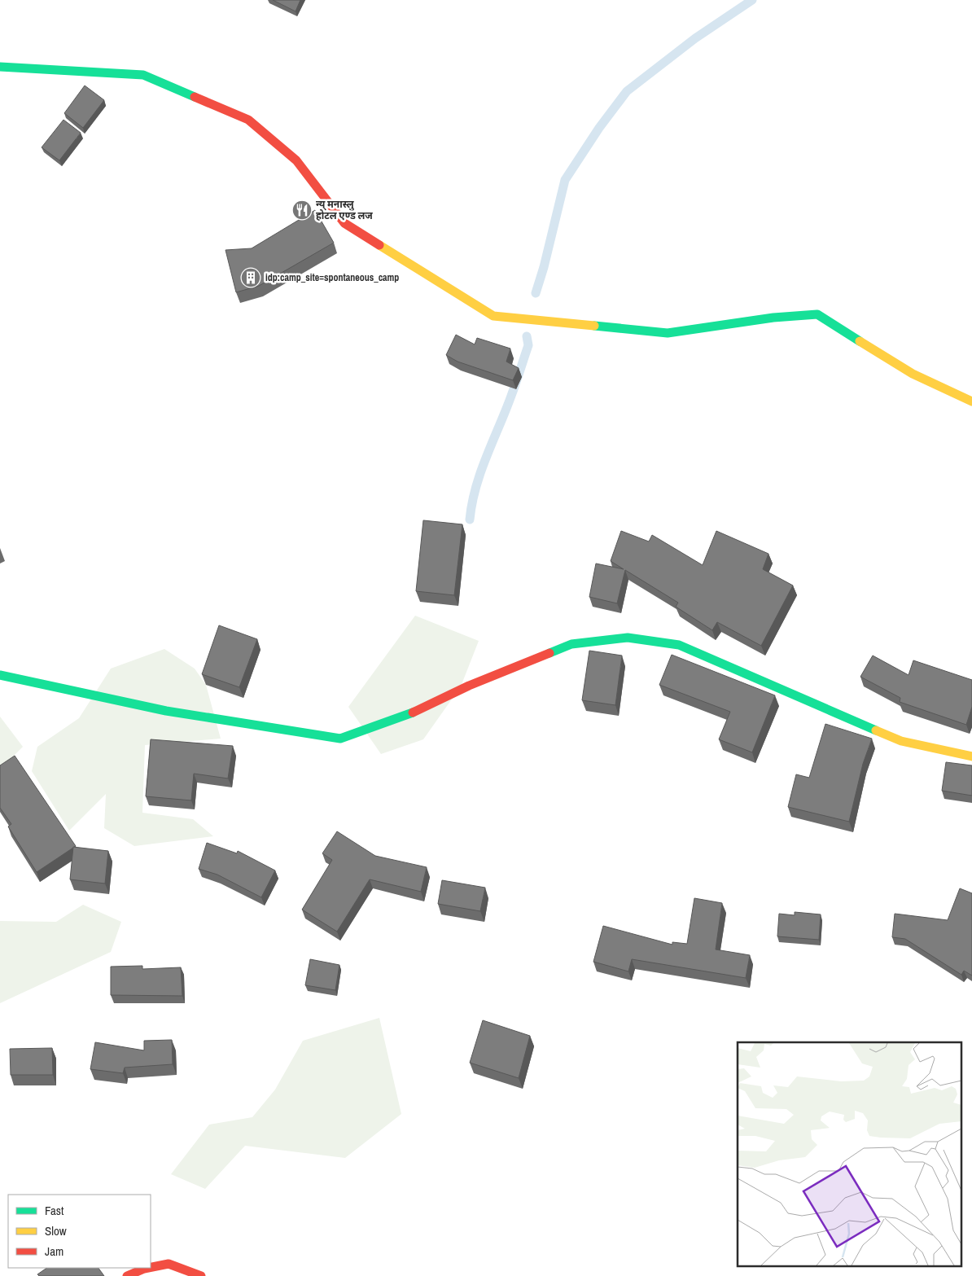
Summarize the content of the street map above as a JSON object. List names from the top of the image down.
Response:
{
  "places": {
    "restaurant": ["न्यू मनास्लु होटल एण्ड लज"],
    "building": ["idp:camp_site=spontaneous_camp"]
  },
  "legend": ["Fast", "Slow", "Jam"]
}
